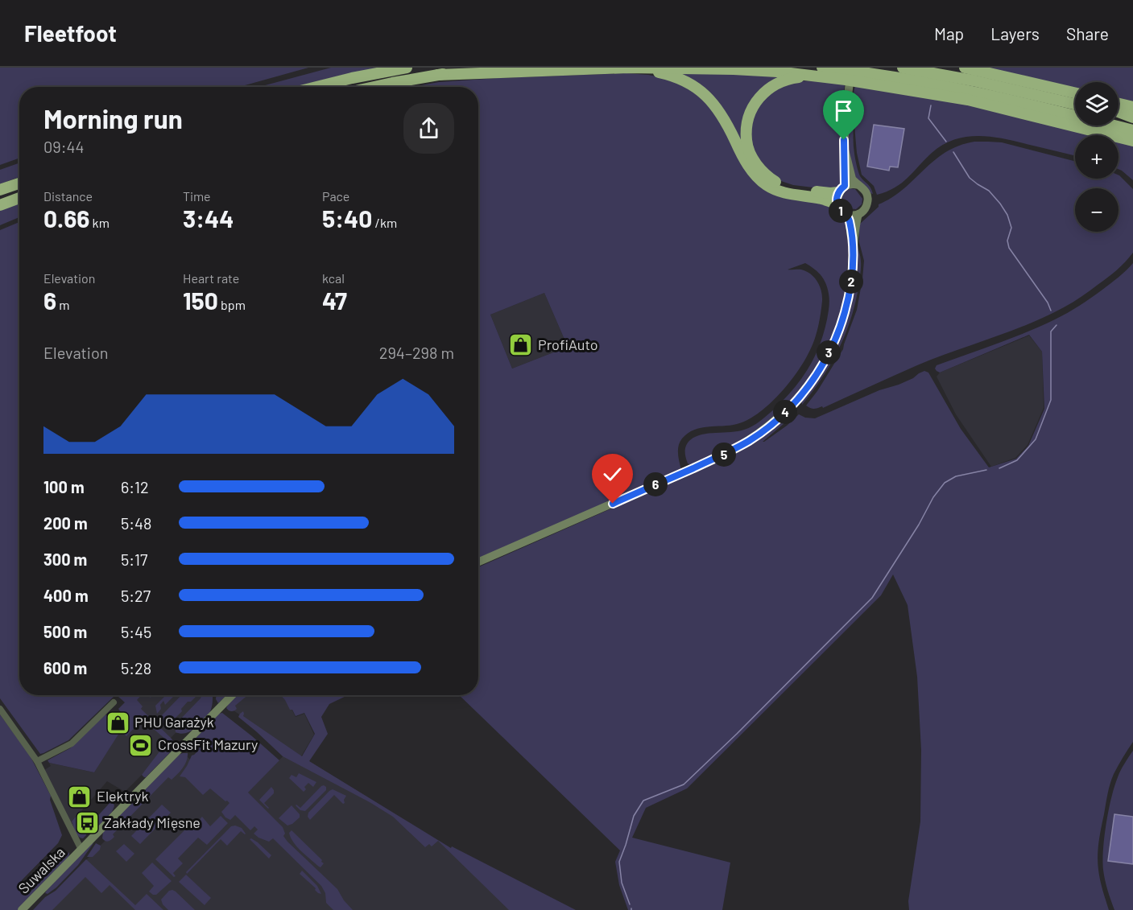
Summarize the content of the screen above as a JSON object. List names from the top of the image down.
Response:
{
  "streets": {
    "main road": ["Suwalska"]
  },
  "places": {
    "shop": ["ProfiAuto", "PHU Garażyk", "Elektryk"],
    "sports": ["CrossFit Mazury"],
    "bus stop": ["Zakłady Mięsne"]
  },
  "page": {
    "header": "Fleetfoot",
    "nav": ["Map", "Layers", "Share"],
    "map_buttons": ["+", "−"],
    "heading": ["Morning run", "09:44"],
    "stats": [
      ["Distance", "0.66 km"],
      ["Time", "3:44"],
      ["Pace", "5:40 /km"],
      ["Elevation", "6 m"],
      ["Heart rate", "150 bpm"],
      ["kcal", "47"]
    ],
    "pins": [
      "1",
      "2",
      "3",
      "4",
      "5",
      "6"
    ],
    "chart": ["Elevation", "294–298 m"],
    "list": [
      {
        "name": "100 m",
        "note": "6:12"
      },
      {
        "name": "200 m",
        "note": "5:48"
      },
      {
        "name": "300 m",
        "note": "5:17"
      },
      {
        "name": "400 m",
        "note": "5:27"
      },
      {
        "name": "500 m",
        "note": "5:45"
      },
      {
        "name": "600 m",
        "note": "5:28"
      }
    ]
  }
}
